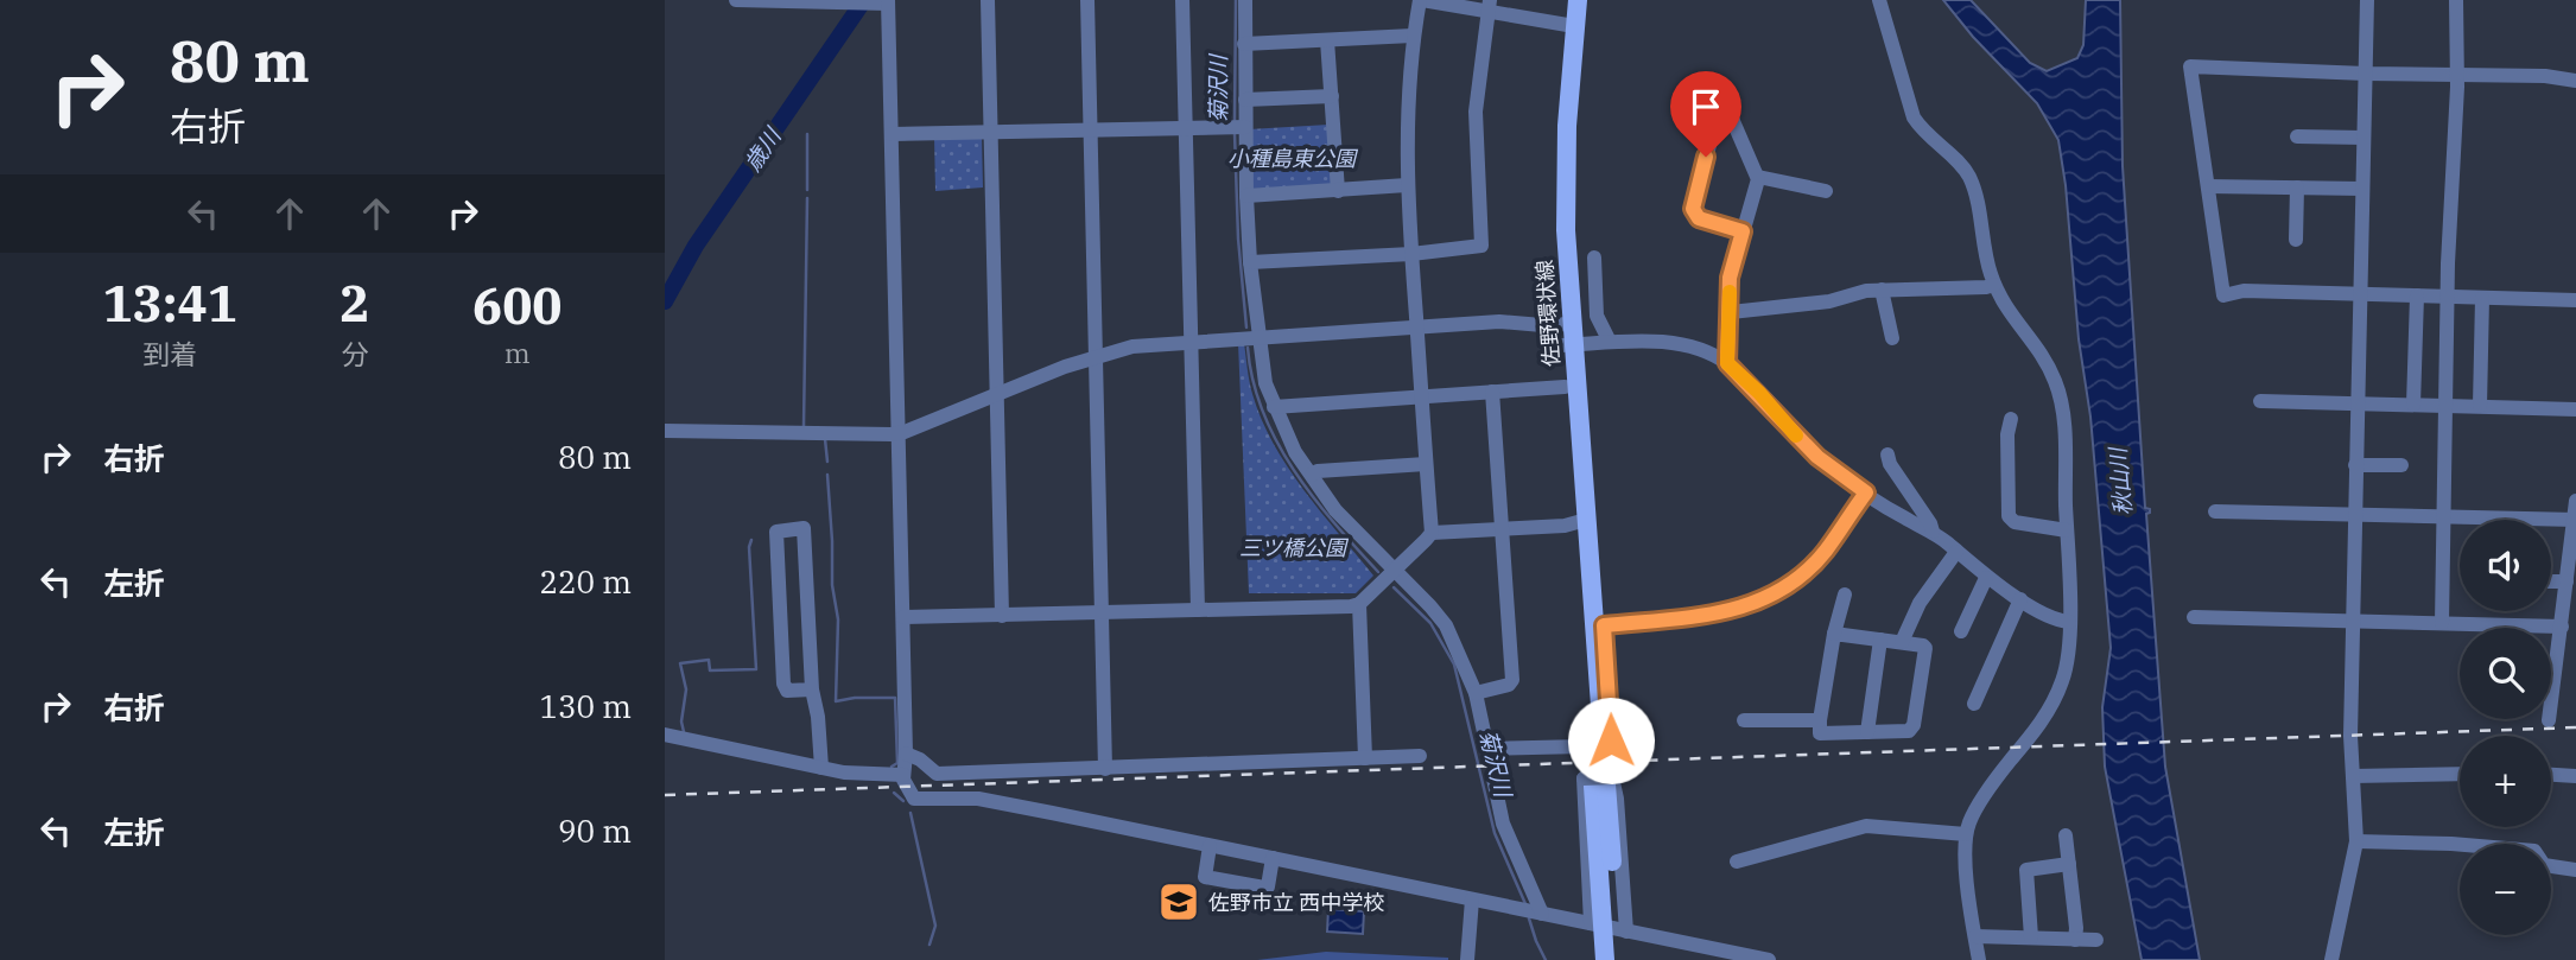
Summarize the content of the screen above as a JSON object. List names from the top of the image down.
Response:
{
  "streets": {
    "main road": ["佐野環状線"]
  },
  "water": ["菊沢川", "歳川", "秋山川"],
  "parks": ["小種島東公園", "三ツ橋公園"],
  "places": {
    "school or university": ["佐野市立 西中学校"]
  },
  "page": {
    "turn": ["80 m", "右折"],
    "eta": [
      "13:41",
      "到着",
      "2",
      "分",
      "600",
      "m"
    ],
    "list": [
      {
        "name": "右折",
        "value": "80 m"
      },
      {
        "name": "左折",
        "value": "220 m"
      },
      {
        "name": "右折",
        "value": "130 m"
      },
      {
        "name": "左折",
        "value": "90 m"
      }
    ],
    "map_buttons": ["+", "−"]
  }
}
